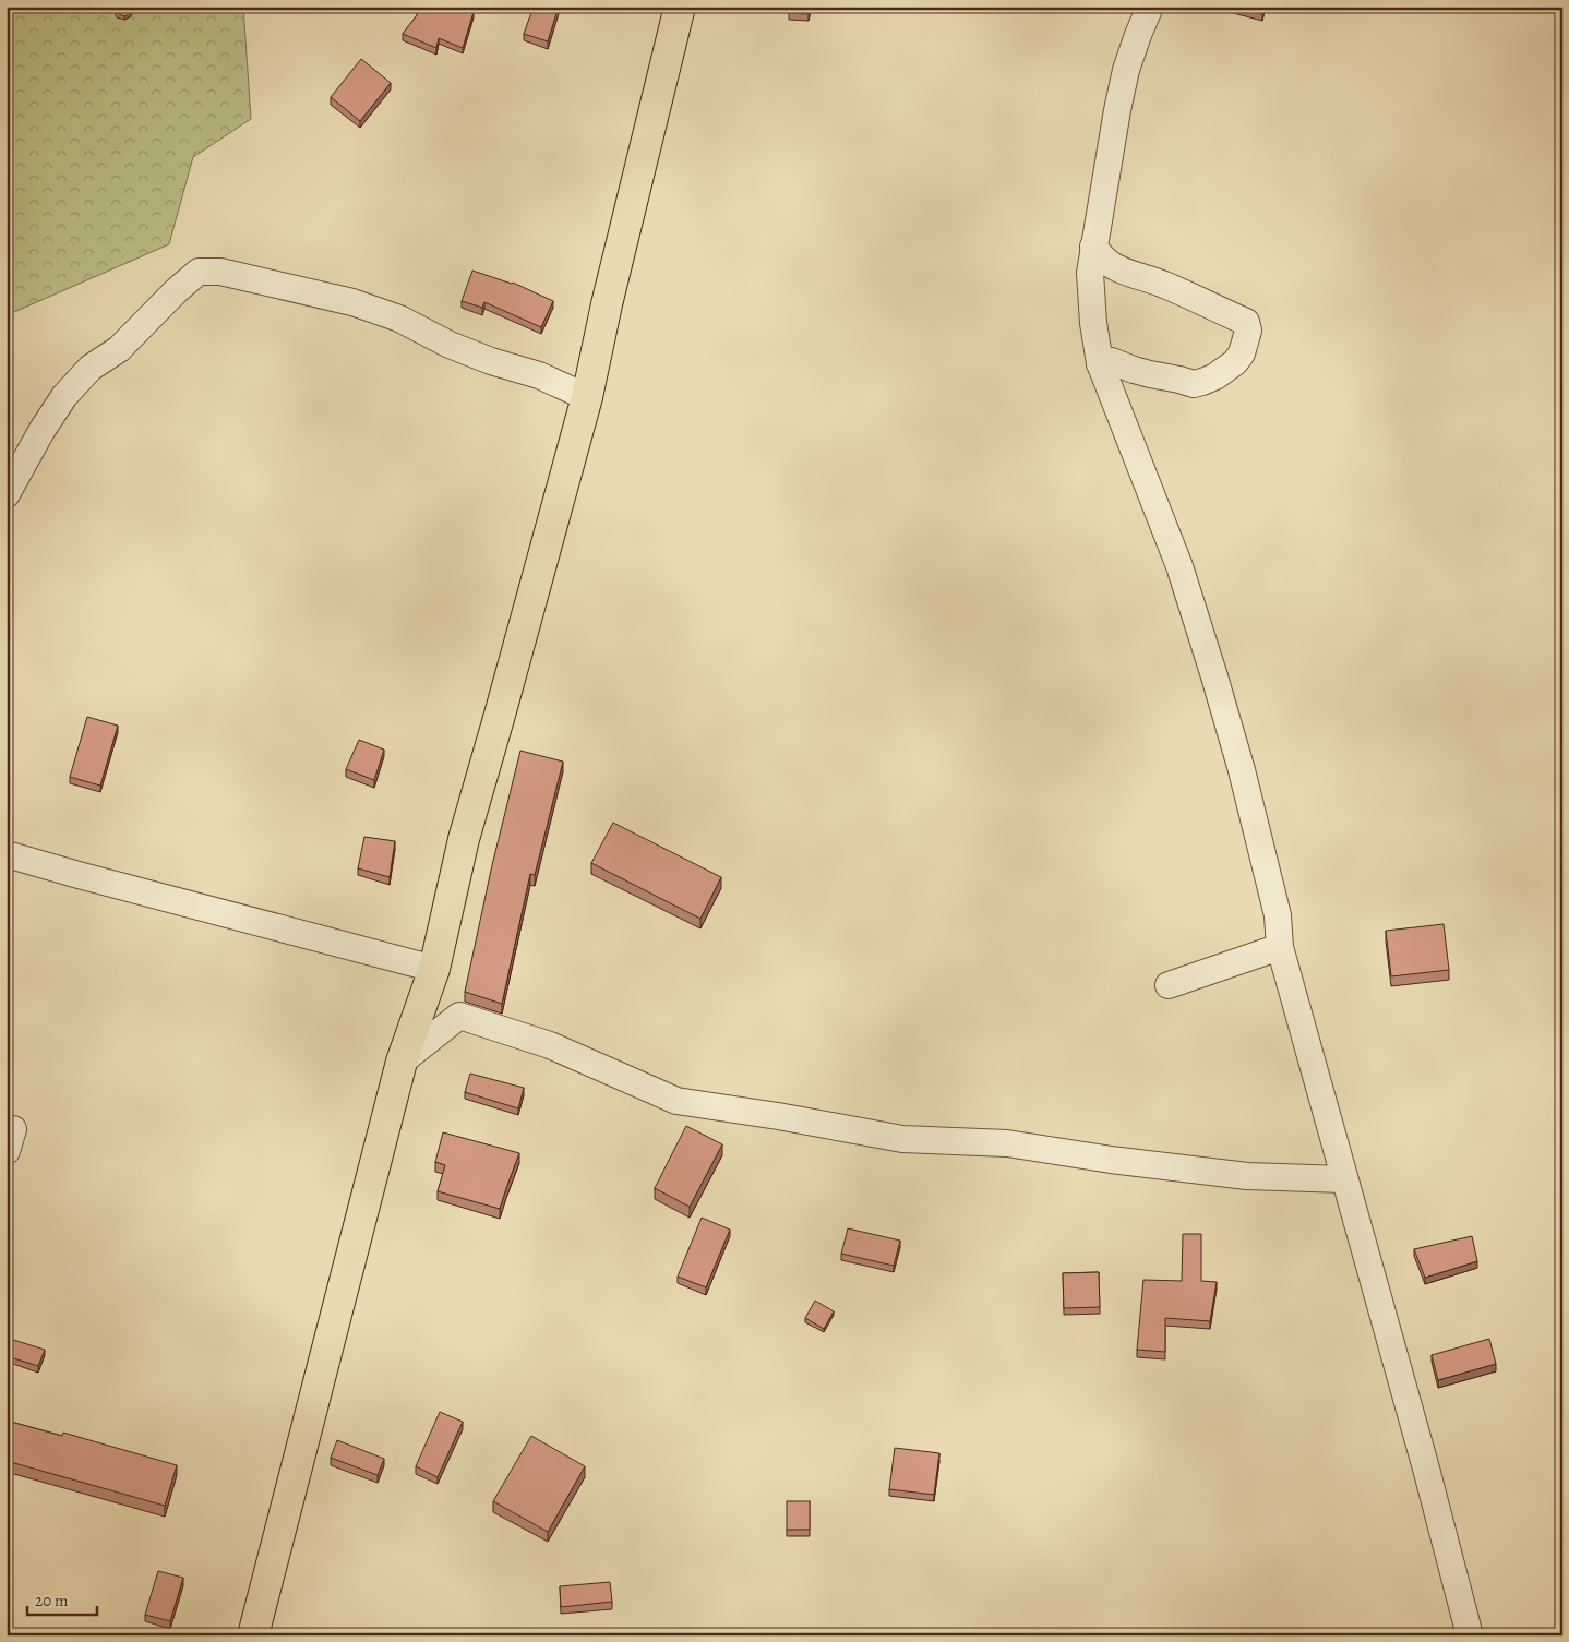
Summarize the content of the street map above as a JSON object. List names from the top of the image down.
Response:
{
  "scale_bar": "20 m"
}
